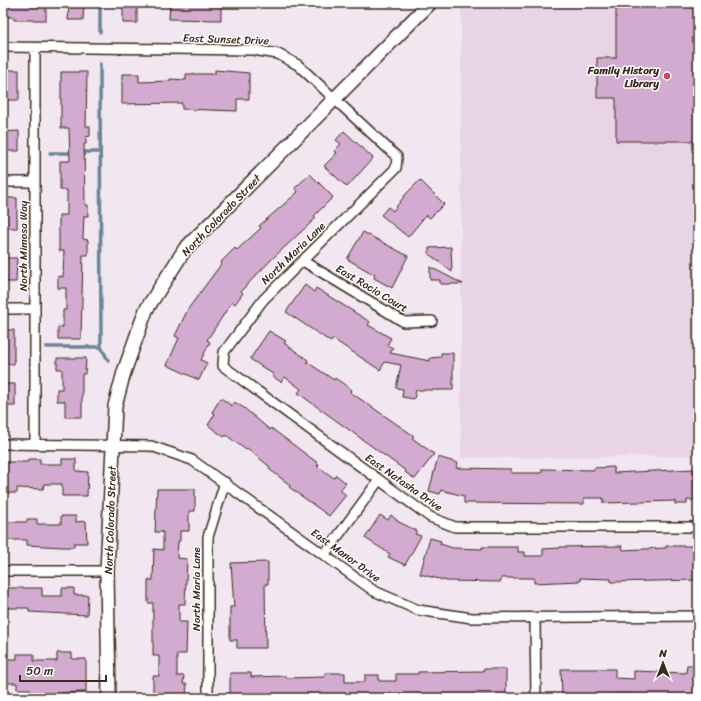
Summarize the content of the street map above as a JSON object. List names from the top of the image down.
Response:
{
  "streets": {
    "street": [
      "East Sunset Drive",
      "North Colorado Street",
      "North Mimosa Way",
      "North Maria Lane",
      "East Rocio Court",
      "East Natasha Drive",
      "East Manor Drive"
    ]
  },
  "crossings": [
    ["East Sunset Drive", "North Colorado Street"],
    ["East Sunset Drive", "North Mimosa Way"],
    ["East Sunset Drive", "North Maria Lane"],
    ["North Colorado Street", "East Manor Drive"],
    ["North Mimosa Way", "East Manor Drive"],
    ["North Maria Lane", "East Rocio Court"],
    ["North Maria Lane", "East Natasha Drive"],
    ["North Maria Lane", "East Manor Drive"]
  ],
  "places": ["Family History Library"],
  "scale_bar": "50 m",
  "north": "top"
}
